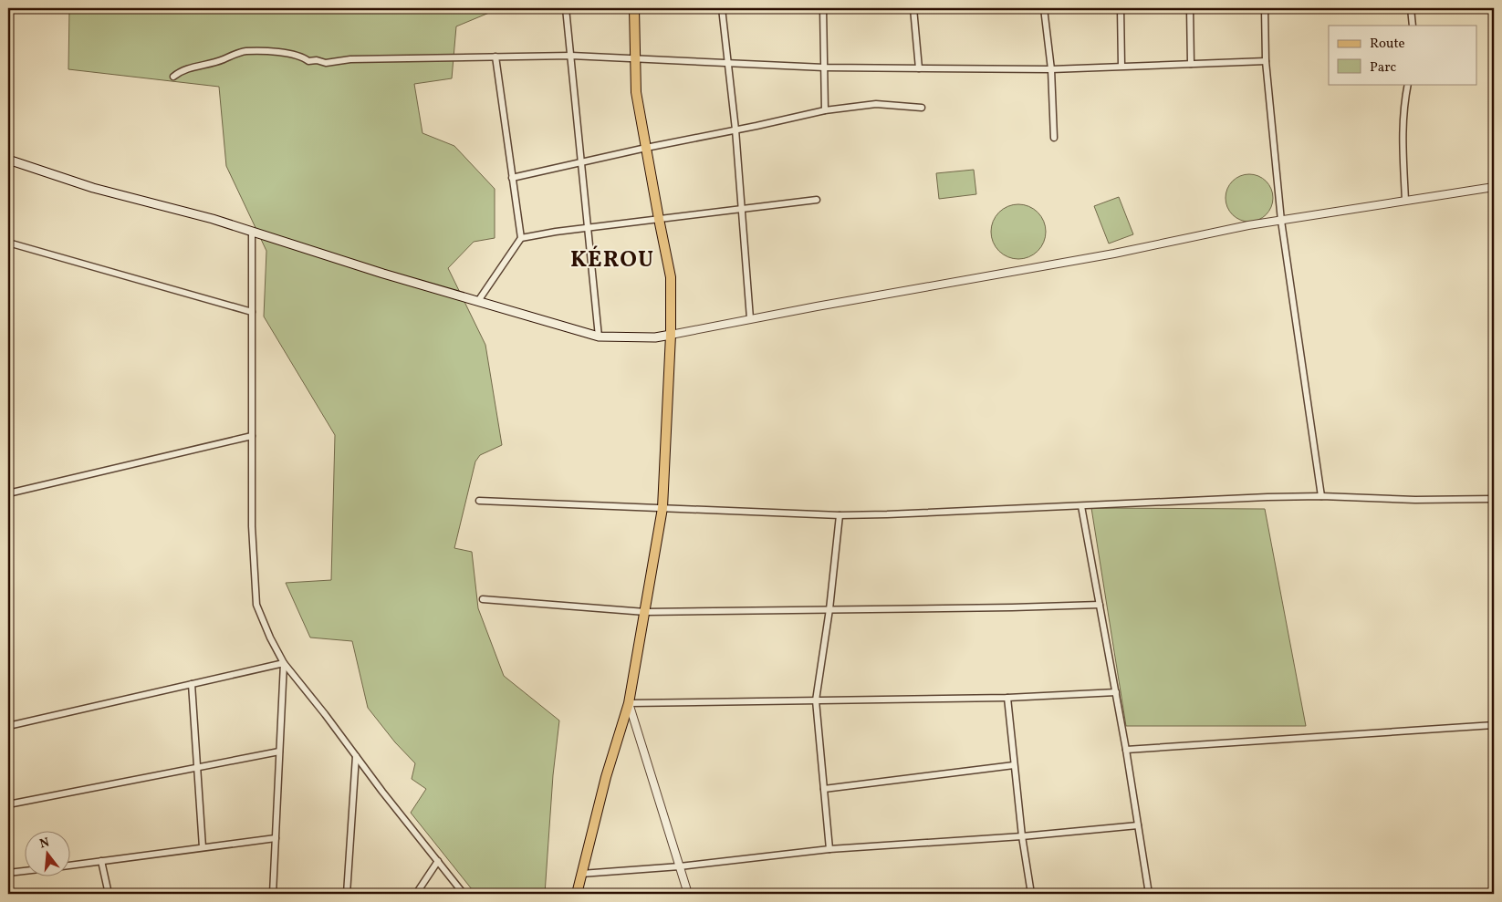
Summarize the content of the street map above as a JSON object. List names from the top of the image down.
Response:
{
  "districts": ["KÉROU"],
  "legend": ["Route", "Parc"],
  "north": "top"
}
